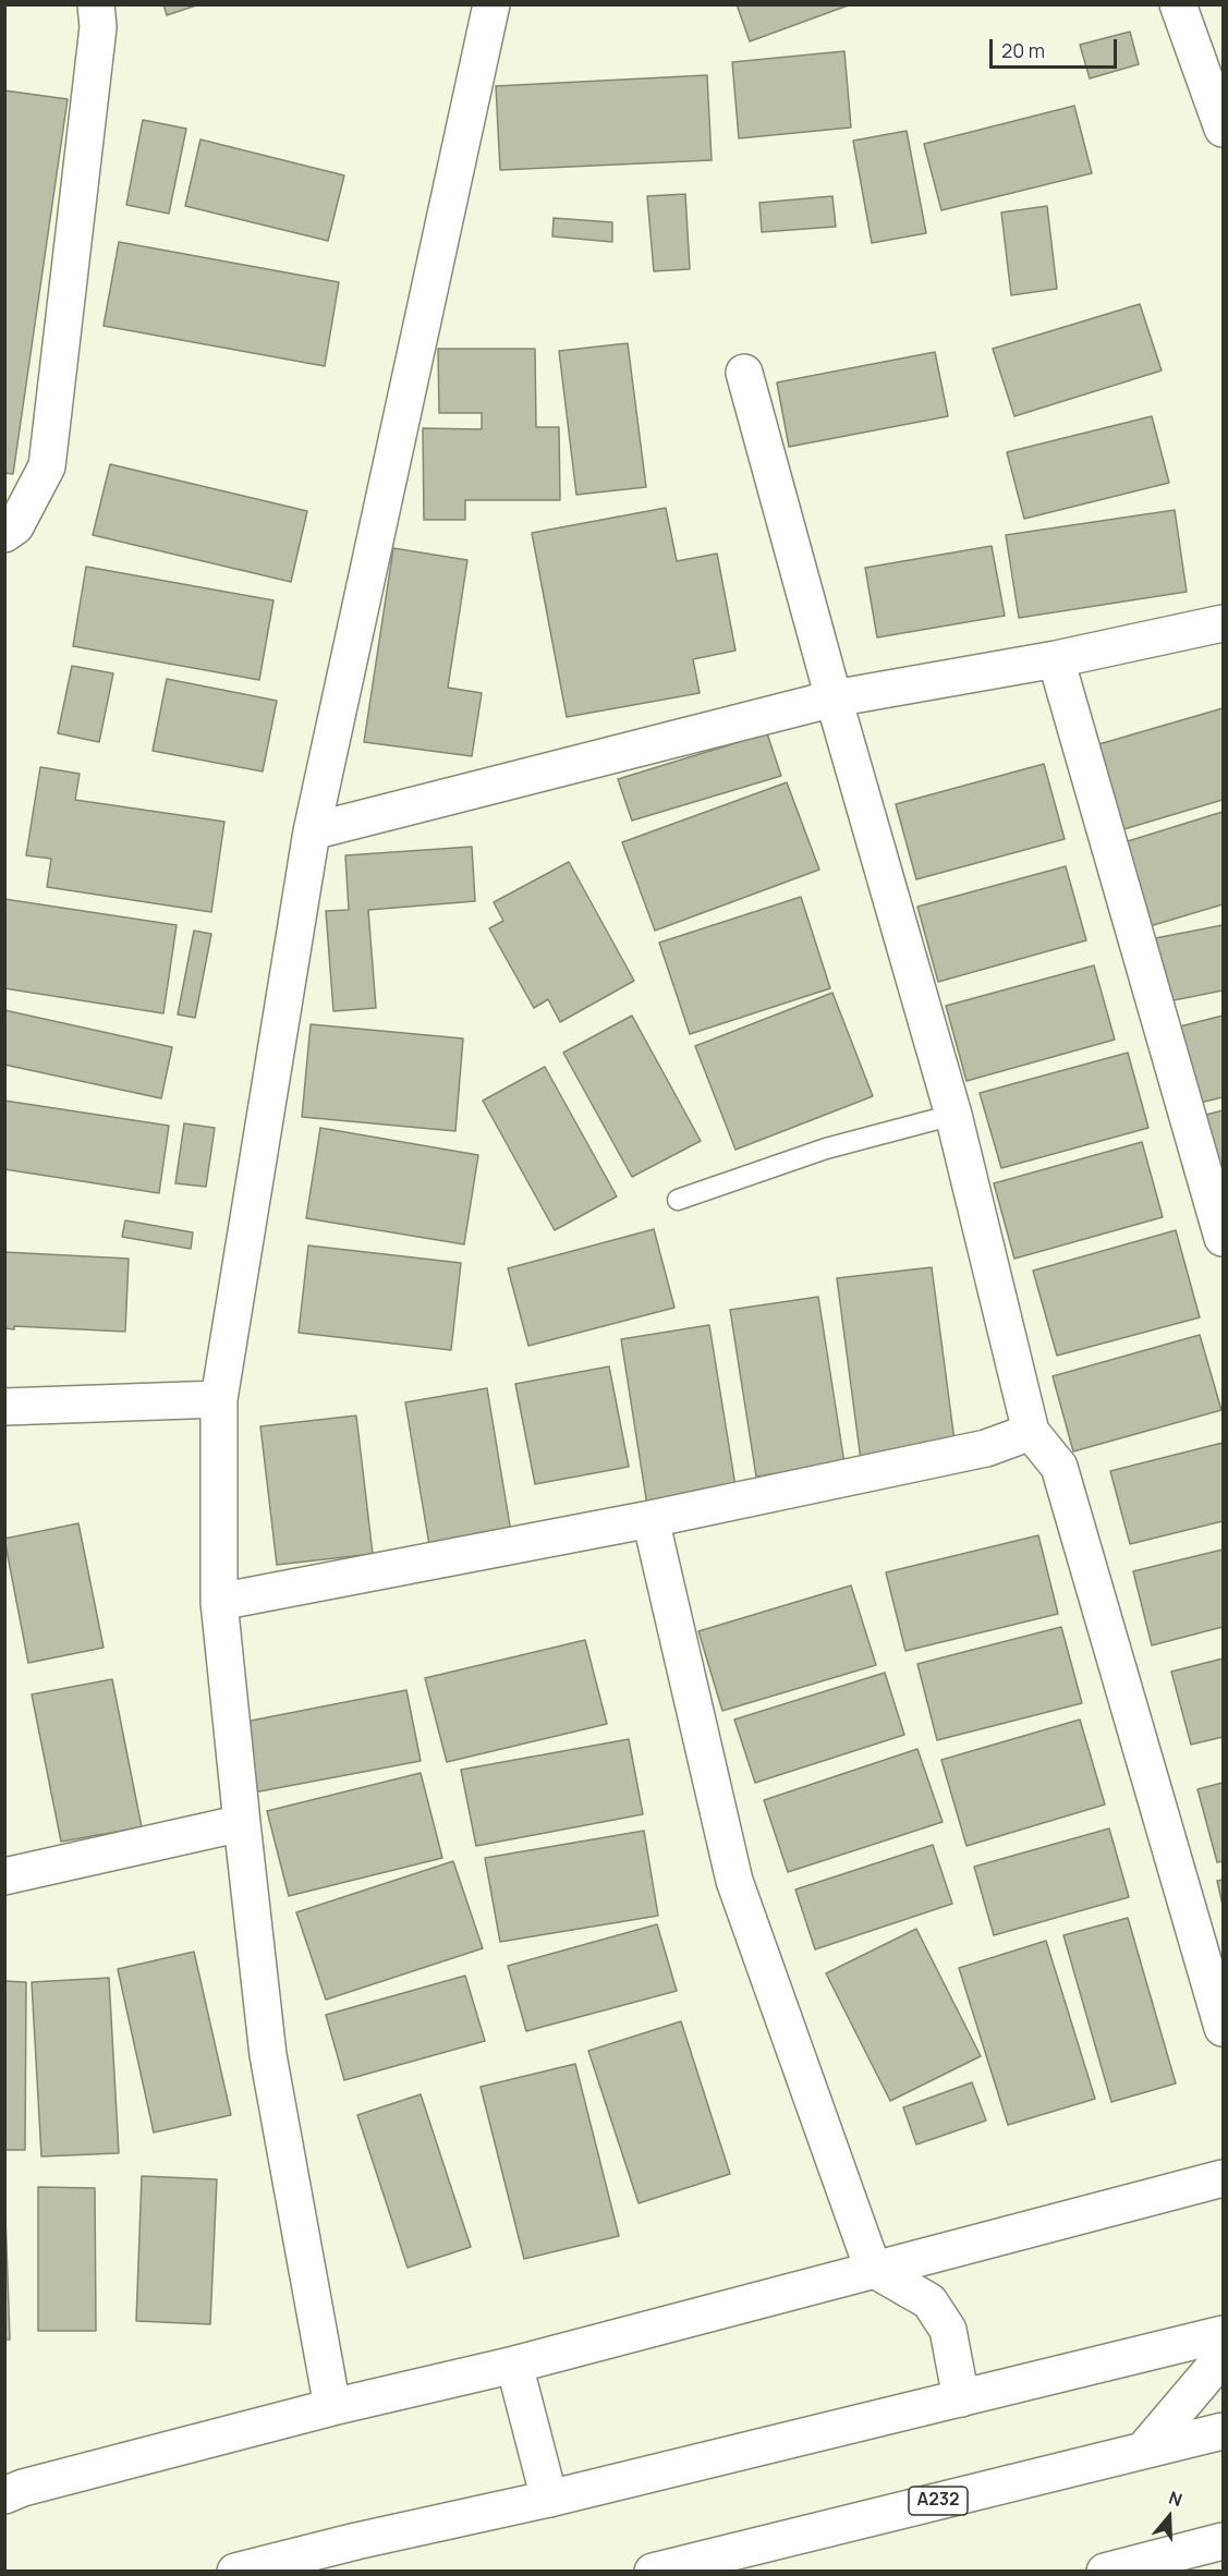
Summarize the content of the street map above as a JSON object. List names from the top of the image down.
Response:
{
  "streets": {
    "main road": ["A232"]
  },
  "scale_bar": "20 m",
  "north": "top"
}
